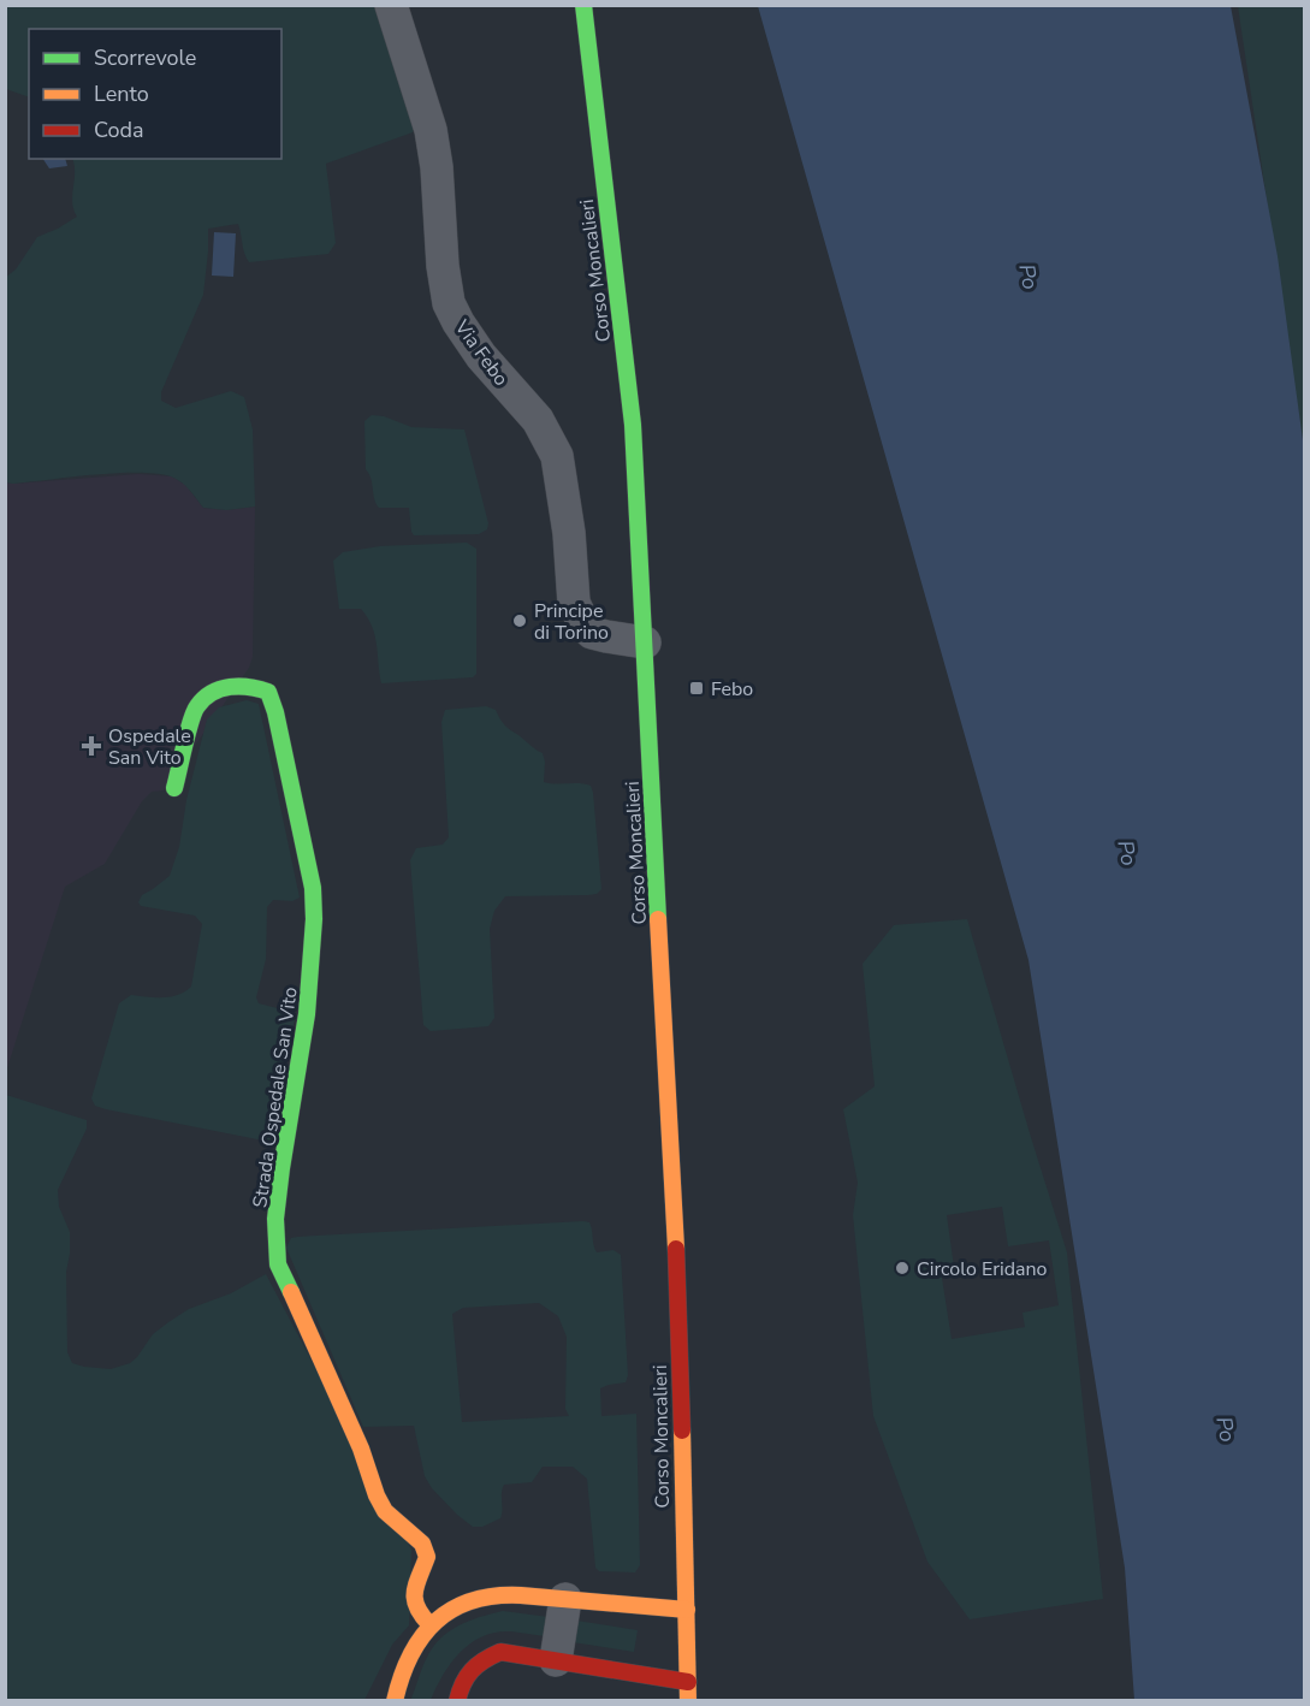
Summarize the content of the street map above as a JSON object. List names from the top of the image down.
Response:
{
  "streets": {
    "street": ["Corso Moncalieri", "Via Febo", "Strada Ospedale San Vito"]
  },
  "crossings": [
    ["Corso Moncalieri", "Via Febo"]
  ],
  "water": ["Po"],
  "places": {
    "other": ["Principe di Torino", "Circolo Eridano"],
    "transit": ["Febo"],
    "health": ["Ospedale San Vito"]
  },
  "legend": ["Scorrevole", "Lento", "Coda"]
}
